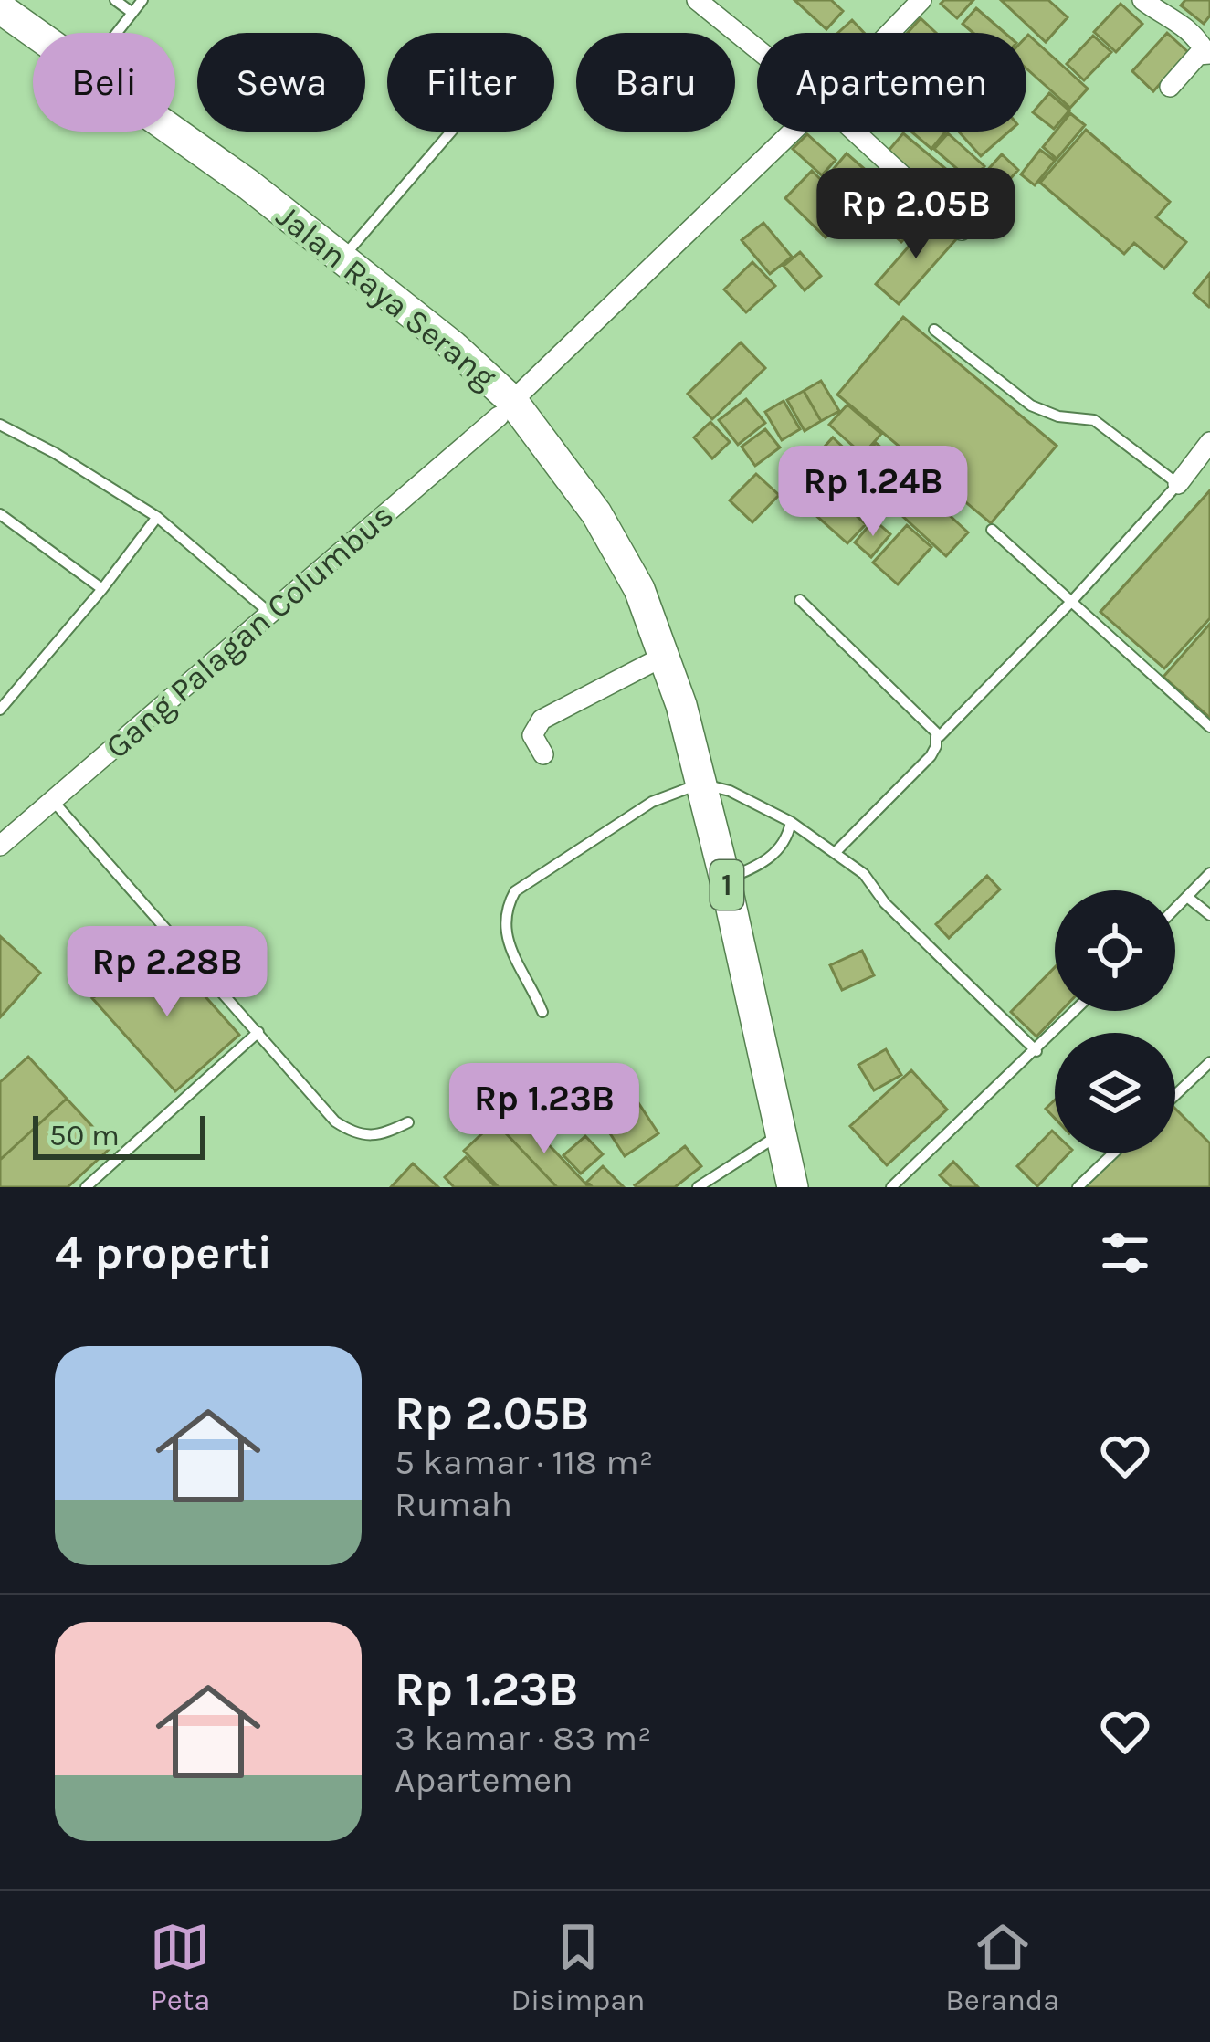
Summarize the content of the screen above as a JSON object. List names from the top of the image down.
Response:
{
  "streets": {
    "highway": ["Jalan Raya Serang", "1"],
    "street": ["Gang Palagan Columbus"]
  },
  "crossings": [
    ["Jalan Raya Serang", "Gang Palagan Columbus"],
    ["Jalan Raya Serang", "1"]
  ],
  "scale_bar": "50 m",
  "page": {
    "chip": [
      "Beli",
      "Sewa",
      "Filter",
      "Baru",
      "Apartemen"
    ],
    "price": [
      "Rp 2.05B",
      "Rp 1.24B",
      "Rp 2.28B",
      "Rp 1.23B"
    ],
    "scale": "50 m",
    "heading": "4 properti",
    "list": [
      {
        "name": "Rp 2.05B",
        "note": "5 kamar · 118 m² · Rumah"
      },
      {
        "name": "Rp 1.23B",
        "note": "3 kamar · 83 m² · Apartemen"
      }
    ],
    "tabs": ["Peta", "Disimpan", "Beranda"]
  }
}
